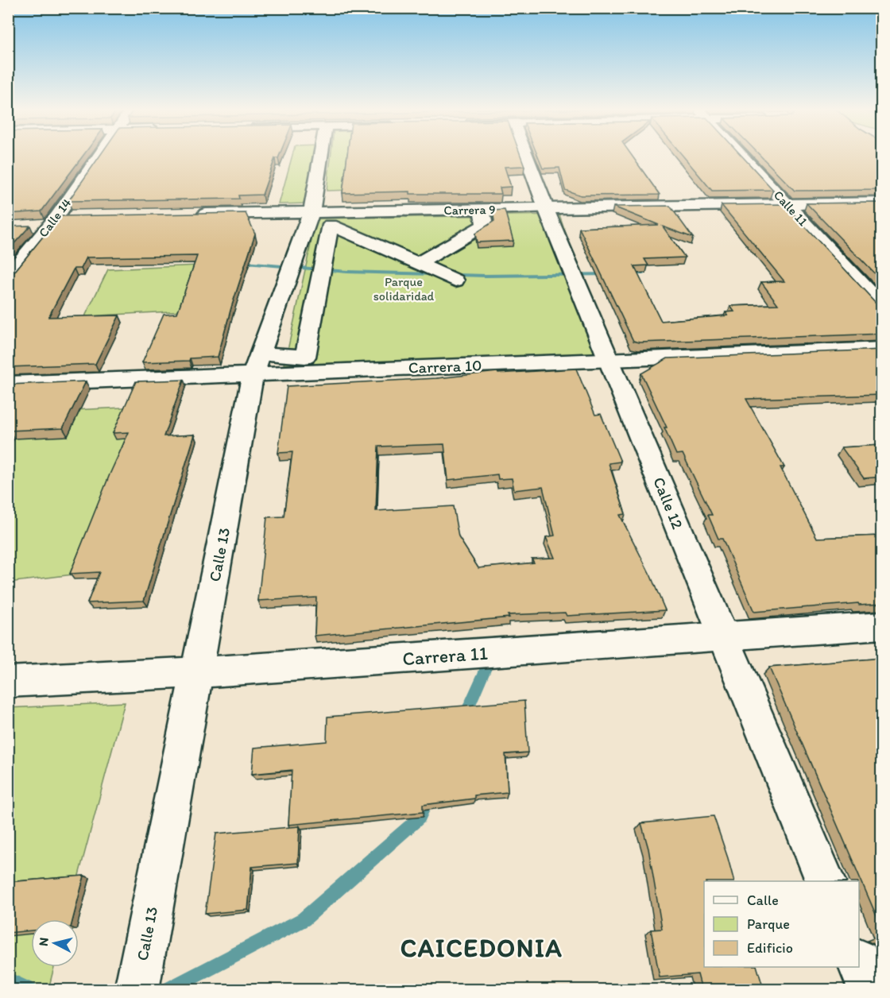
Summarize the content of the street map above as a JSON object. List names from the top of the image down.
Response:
{
  "streets": {
    "street": [
      "Calle 11",
      "Carrera 9",
      "Calle 14",
      "Carrera 10",
      "Calle 12",
      "Calle 13",
      "Carrera 11"
    ]
  },
  "crossings": [
    ["Calle 11", "Carrera 9"],
    ["Carrera 9", "Calle 12"],
    ["Carrera 9", "Calle 13"],
    ["Carrera 10", "Calle 12"],
    ["Carrera 10", "Calle 13"],
    ["Calle 12", "Carrera 11"],
    ["Calle 13", "Carrera 11"]
  ],
  "districts": ["CAICEDONIA"],
  "parks": ["Parque solidaridad"],
  "legend": ["Calle", "Parque", "Edificio"],
  "north": "left"
}
